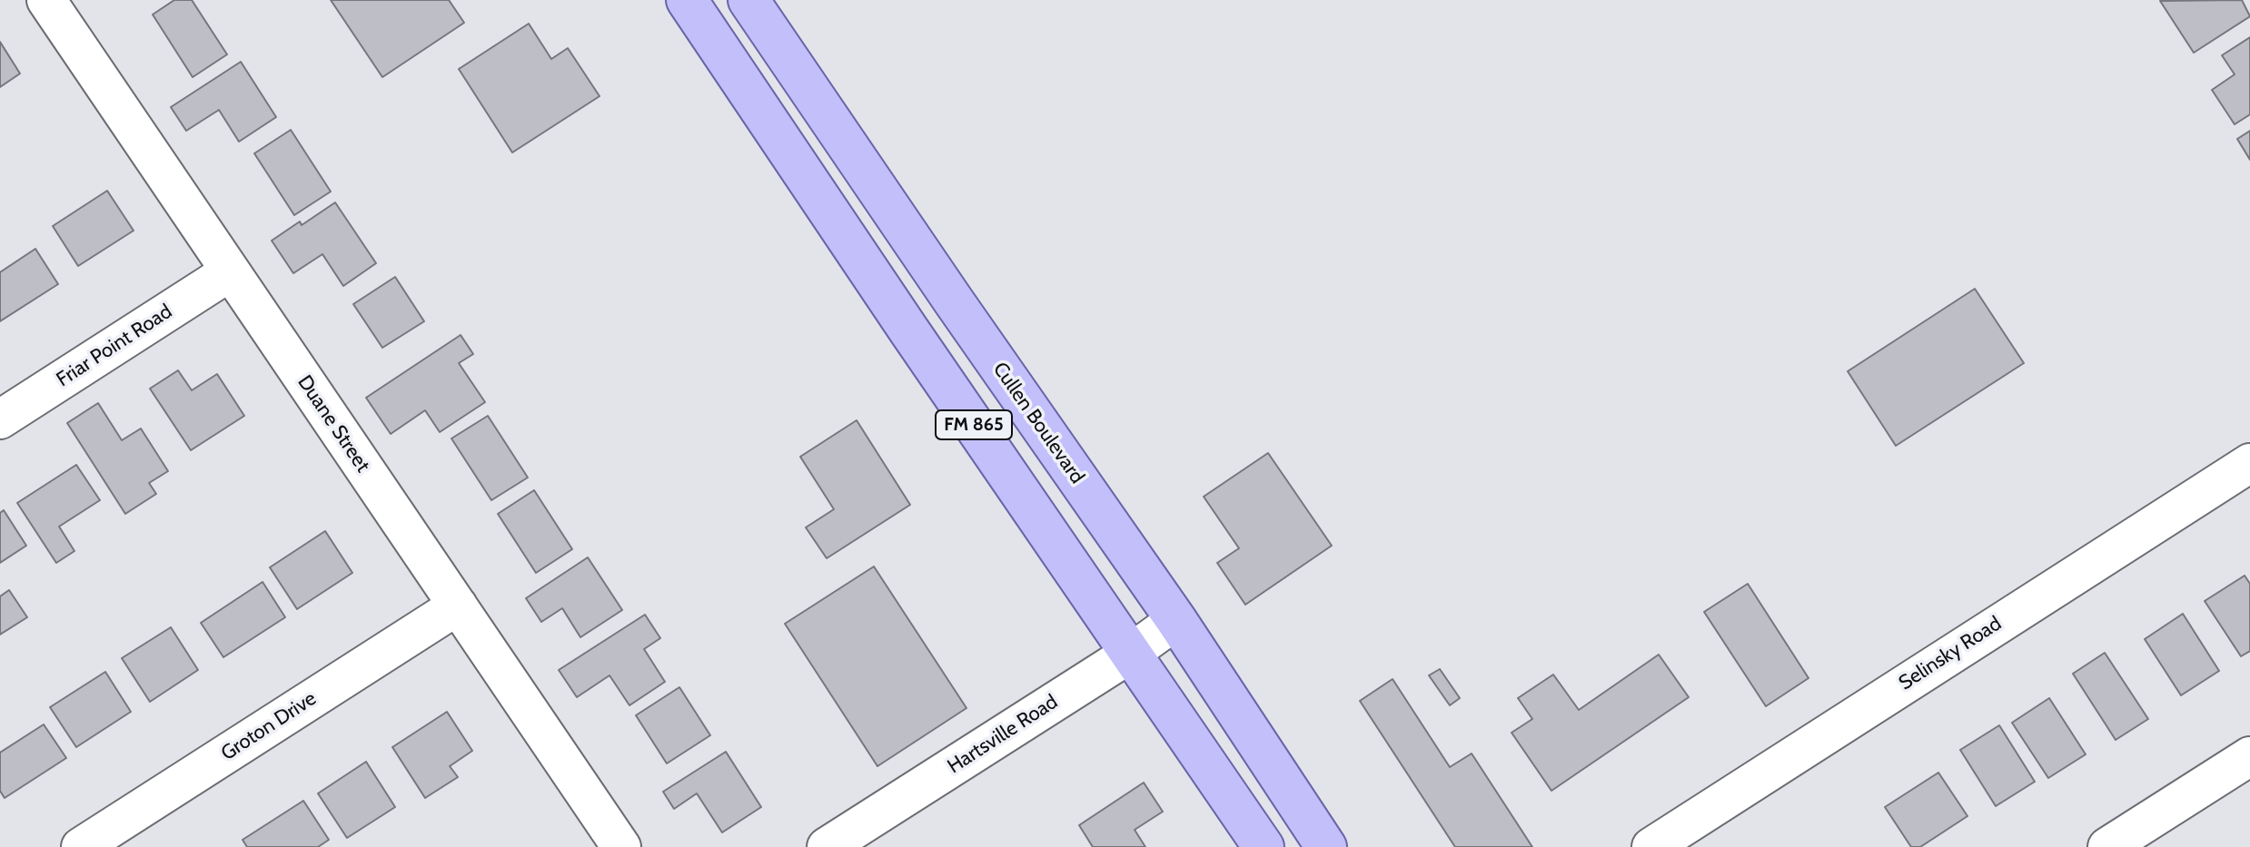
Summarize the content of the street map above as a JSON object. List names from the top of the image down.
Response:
{
  "streets": {
    "main road": ["Cullen Boulevard", "FM 865"],
    "street": [
      "Friar Point Road",
      "Duane Street",
      "Selinsky Road",
      "Groton Drive",
      "Hartsville Road"
    ]
  },
  "crossings": [
    ["Friar Point Road", "Duane Street"],
    ["Cullen Boulevard", "Hartsville Road"],
    ["Duane Street", "Groton Drive"],
    ["FM 865", "Hartsville Road"]
  ]
}
